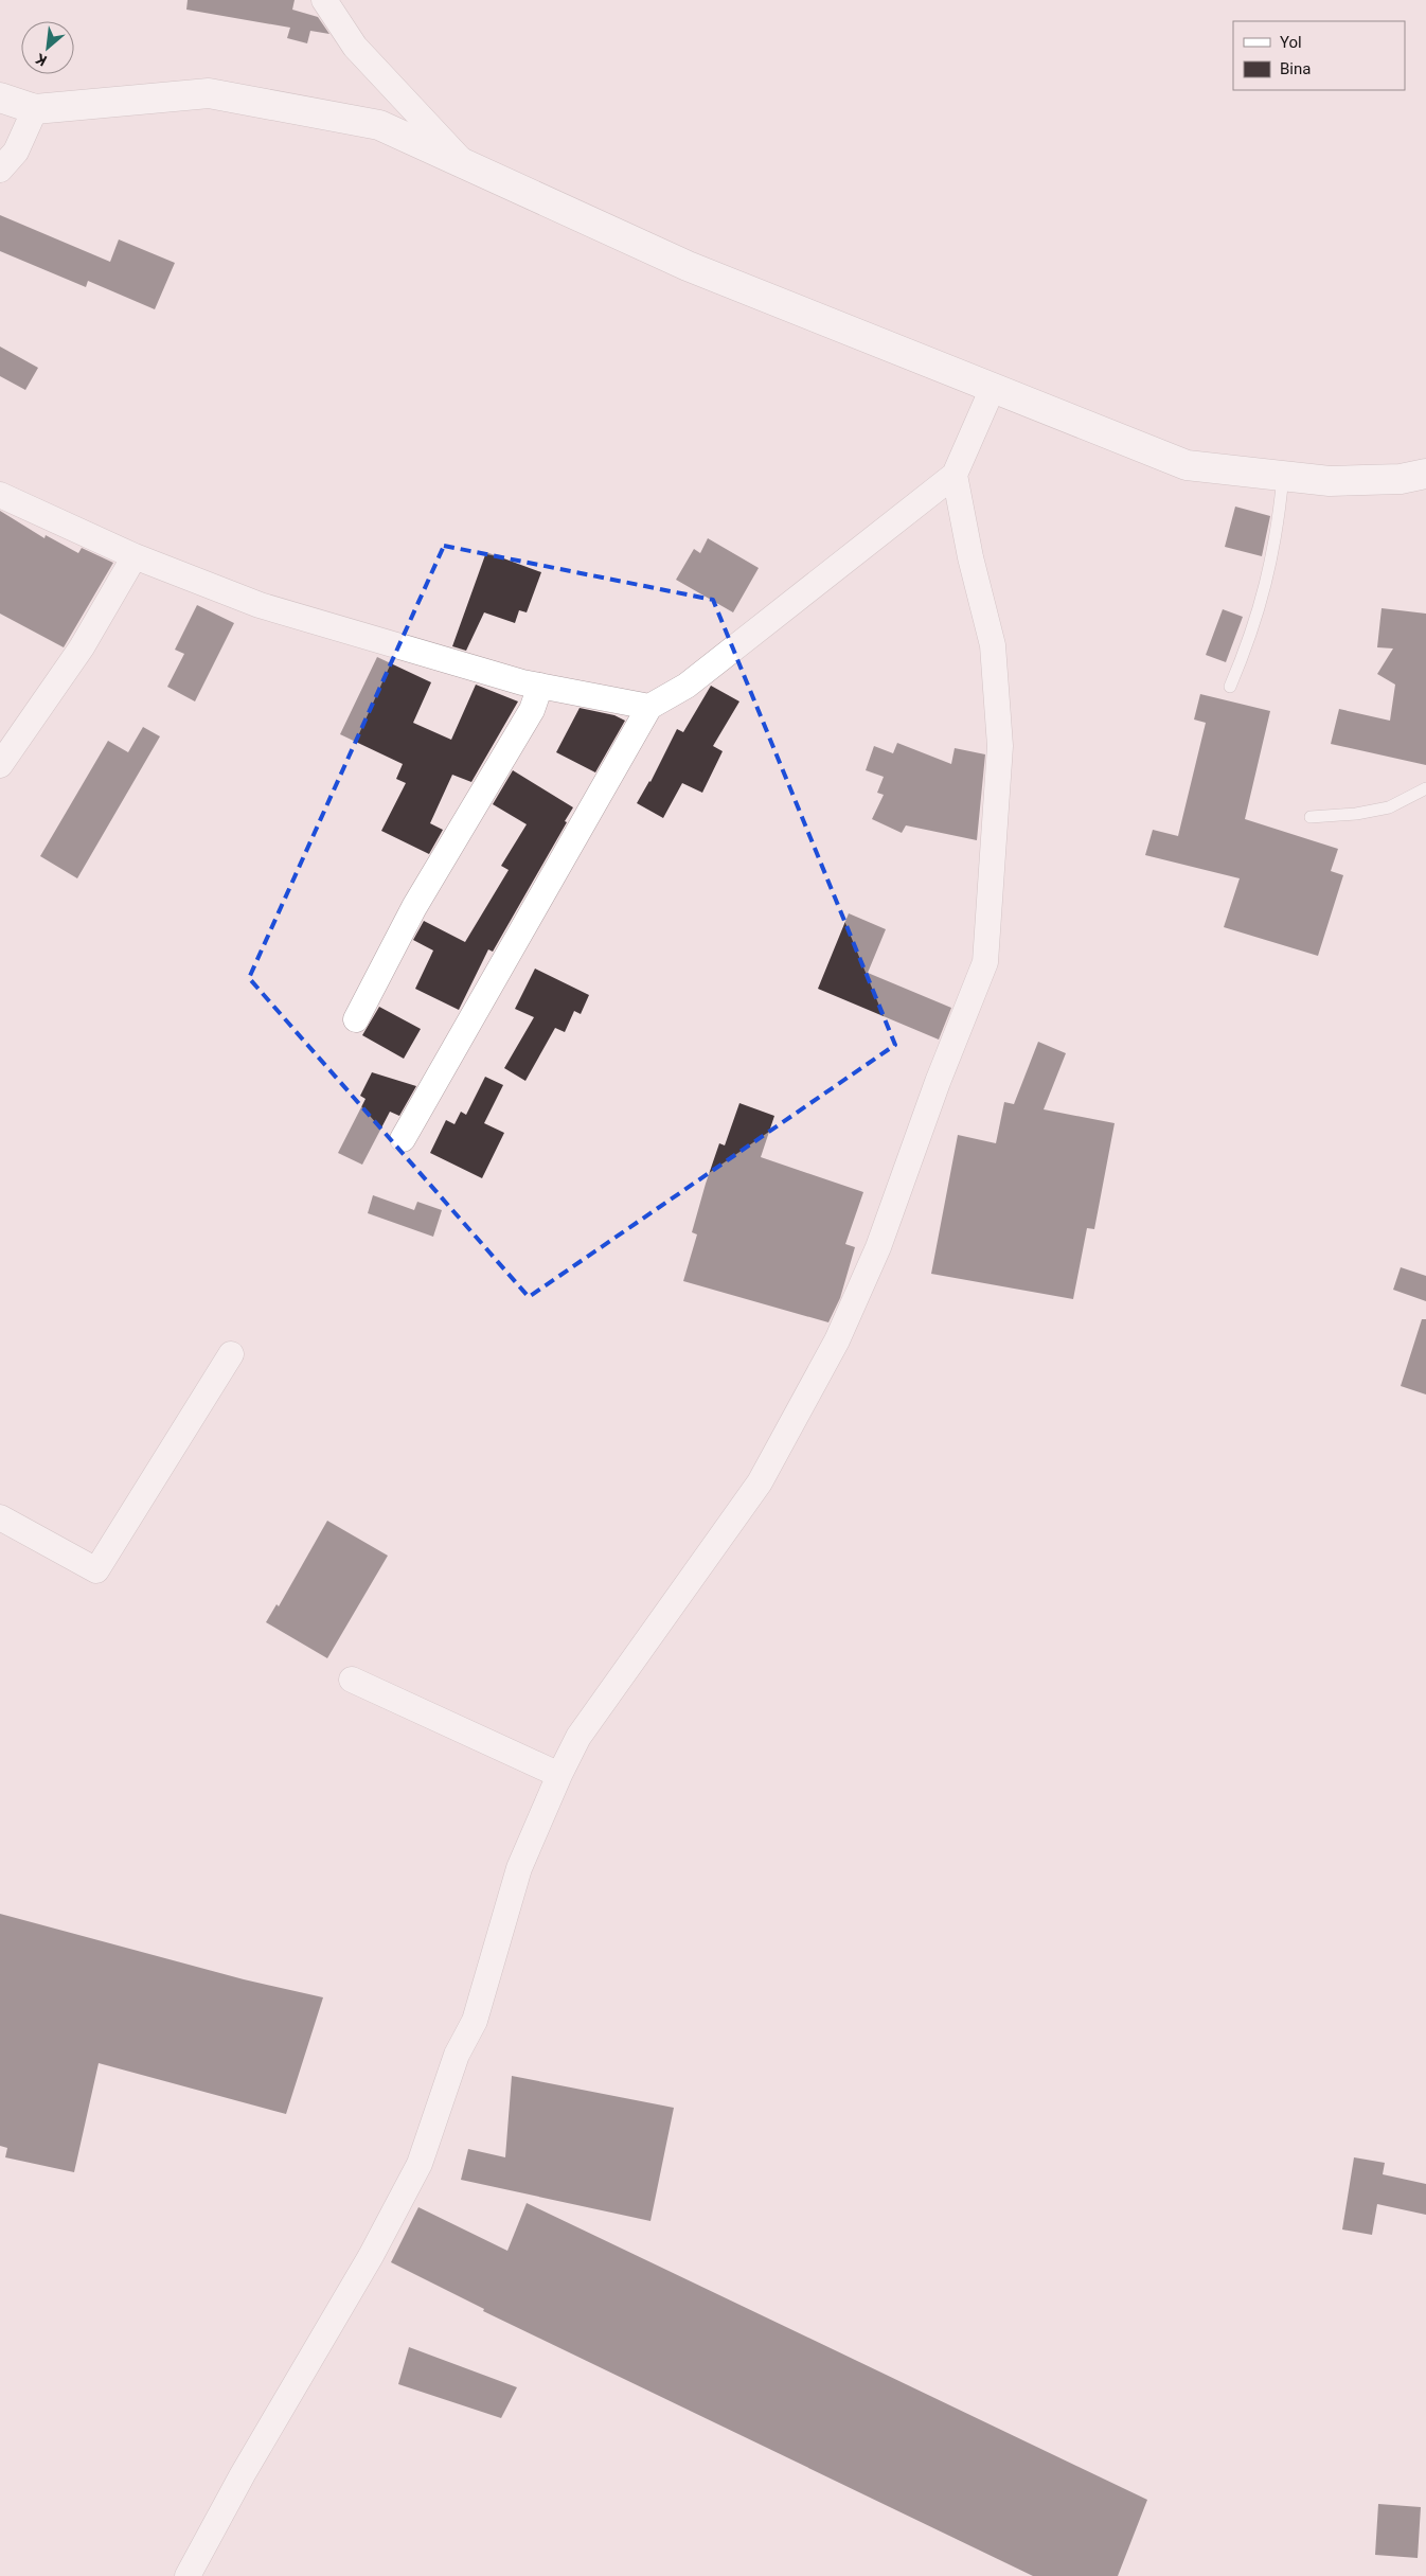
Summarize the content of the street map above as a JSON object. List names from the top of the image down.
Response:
{
  "legend": ["Yol", "Bina"],
  "north": "bottom left"
}
